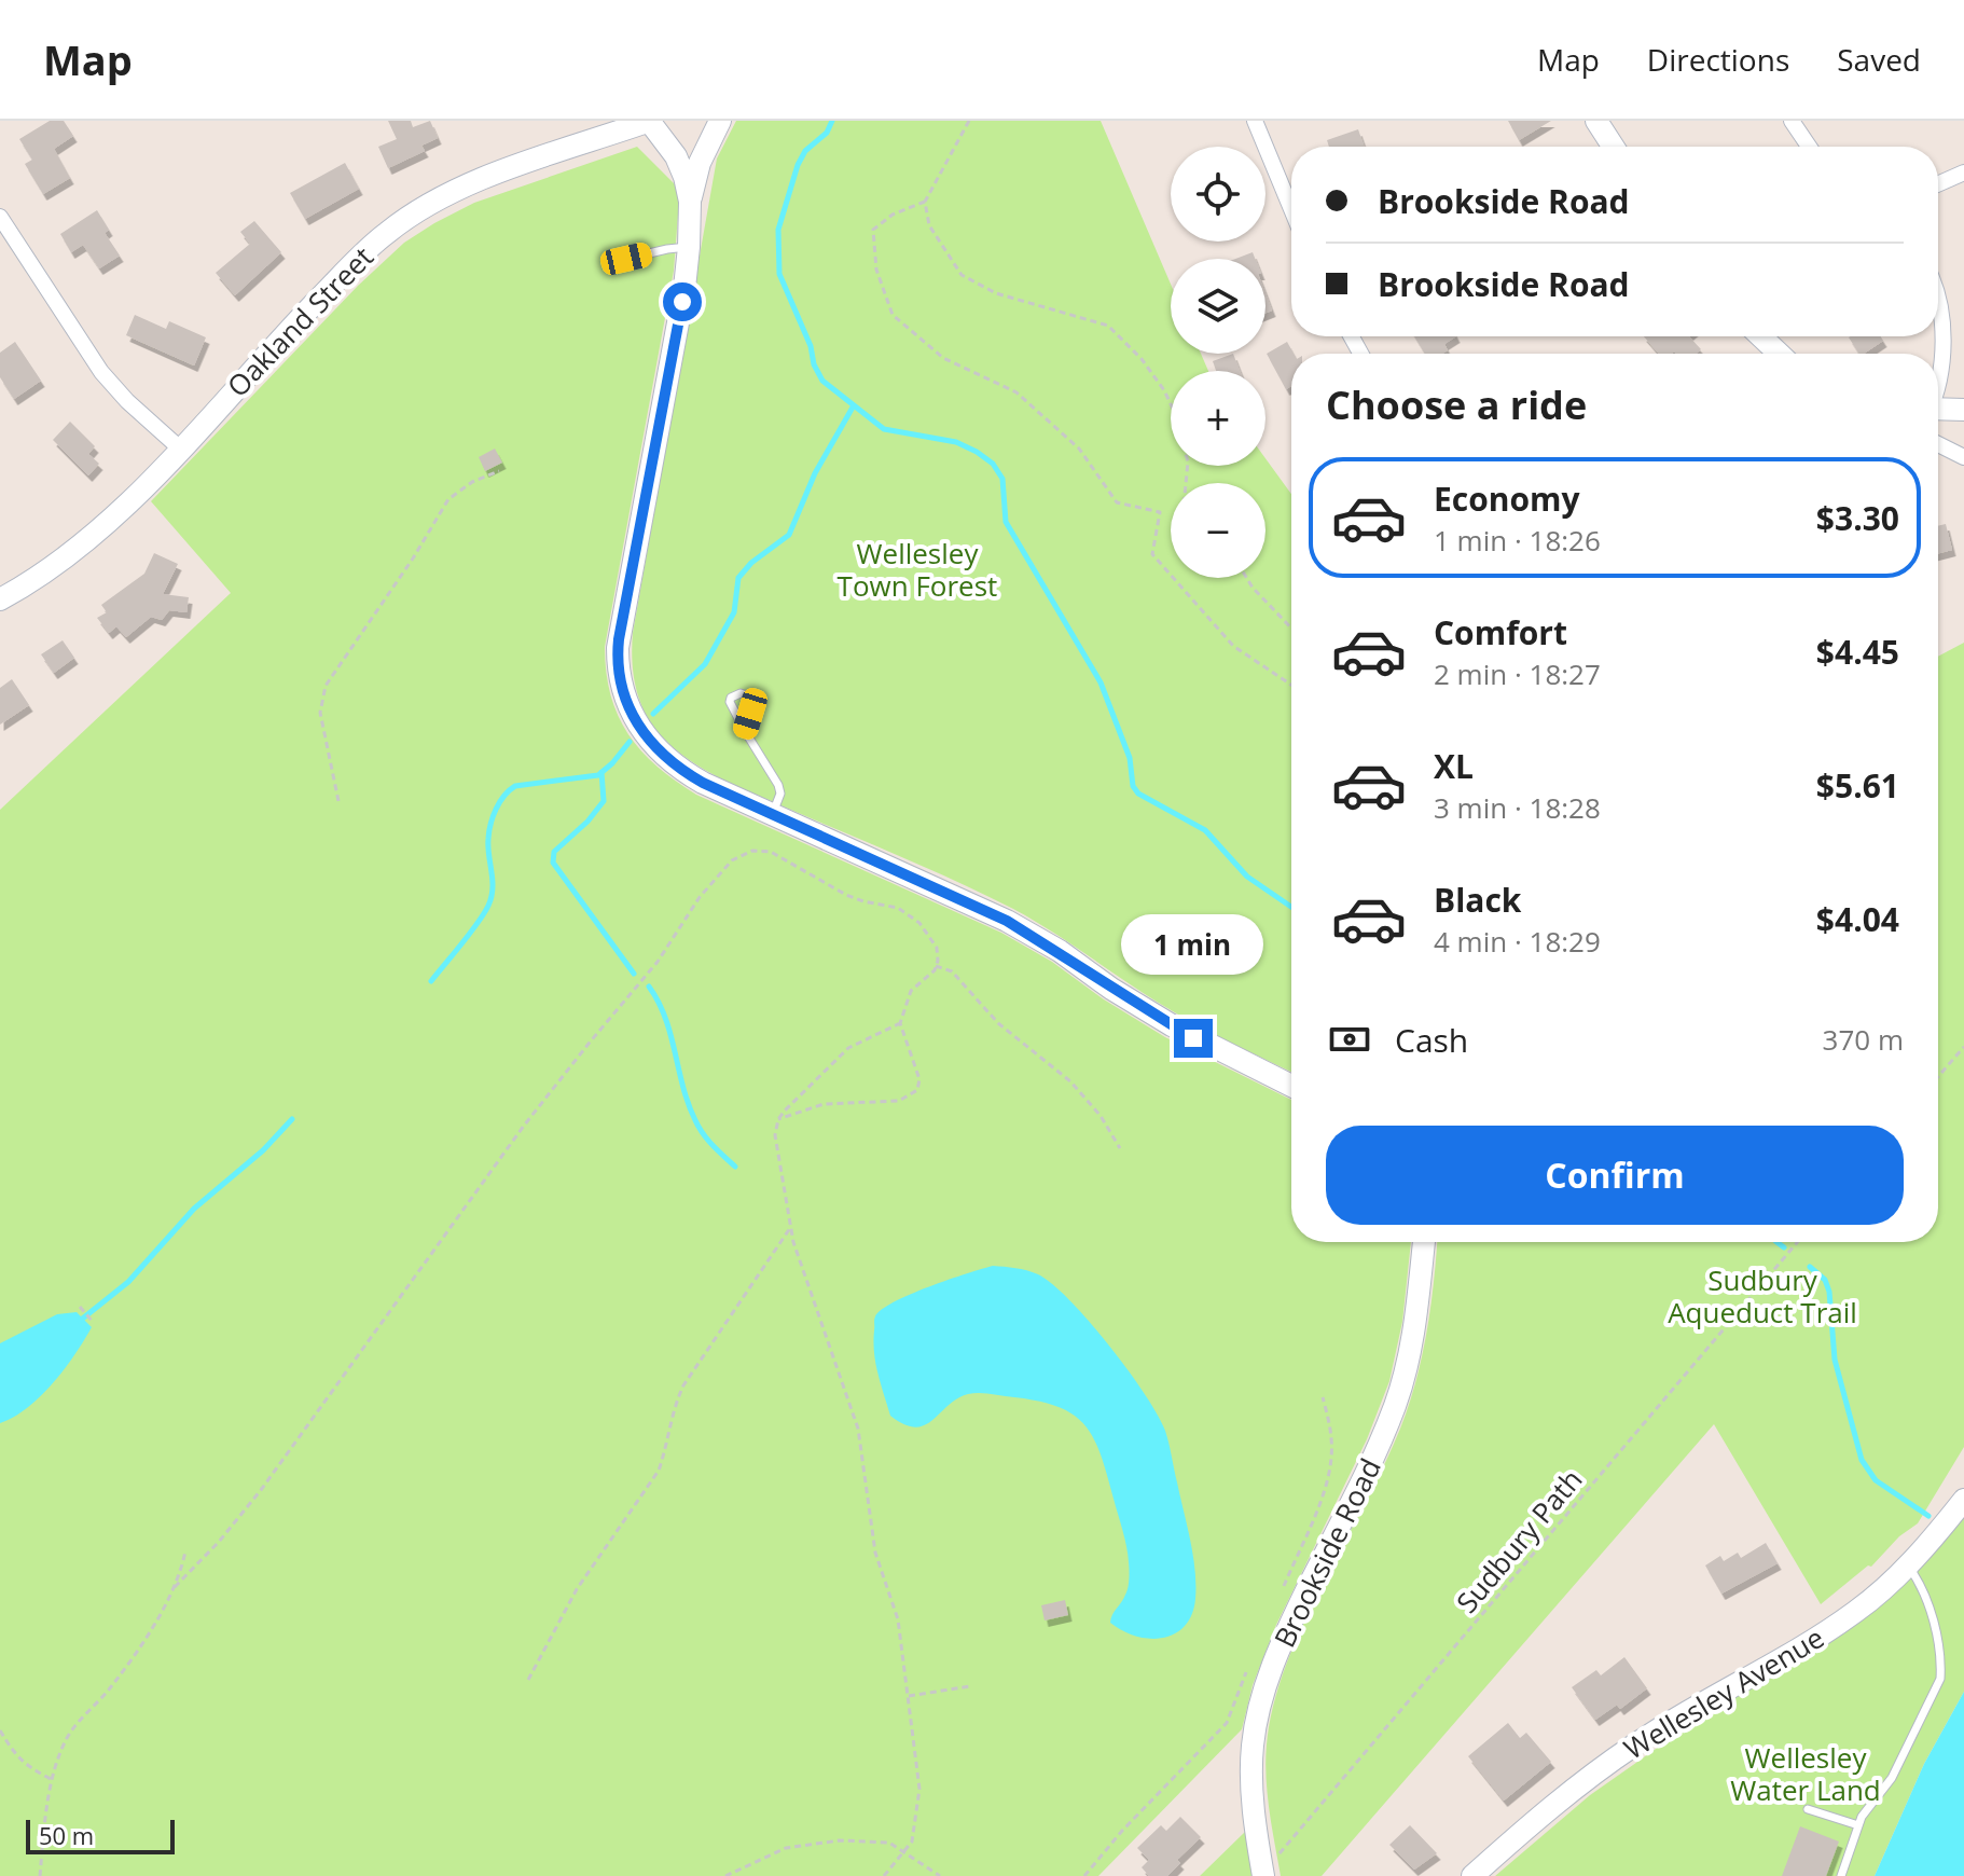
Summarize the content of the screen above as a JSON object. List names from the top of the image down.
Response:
{
  "streets": {
    "street": ["Oakland Street", "Brookside Road", "Wellesley Avenue"],
    "path": ["Sudbury Path"]
  },
  "crossings": [
    ["Sudbury Path", "Brookside Road"]
  ],
  "parks": ["Wellesley Town Forest", "Sudbury Aqueduct Trail", "Wellesley Water Land"],
  "scale_bar": "50 m",
  "page": {
    "header": "Map",
    "nav": ["Map", "Directions", "Saved"],
    "map_buttons": ["+", "−"],
    "banner": ["Brookside Road", "Brookside Road"],
    "heading": "Choose a ride",
    "list": [
      {
        "name": "Economy",
        "note": "1 min · 18:26",
        "value": "$3.30"
      },
      {
        "name": "Comfort",
        "note": "2 min · 18:27",
        "value": "$4.45"
      },
      {
        "name": "XL",
        "note": "3 min · 18:28",
        "value": "$5.61"
      },
      {
        "name": "Black",
        "note": "4 min · 18:29",
        "value": "$4.04"
      }
    ],
    "bubble": "1 min",
    "pay": ["Cash", "370 m"],
    "buttons": "Confirm",
    "scale": "50 m"
  }
}
